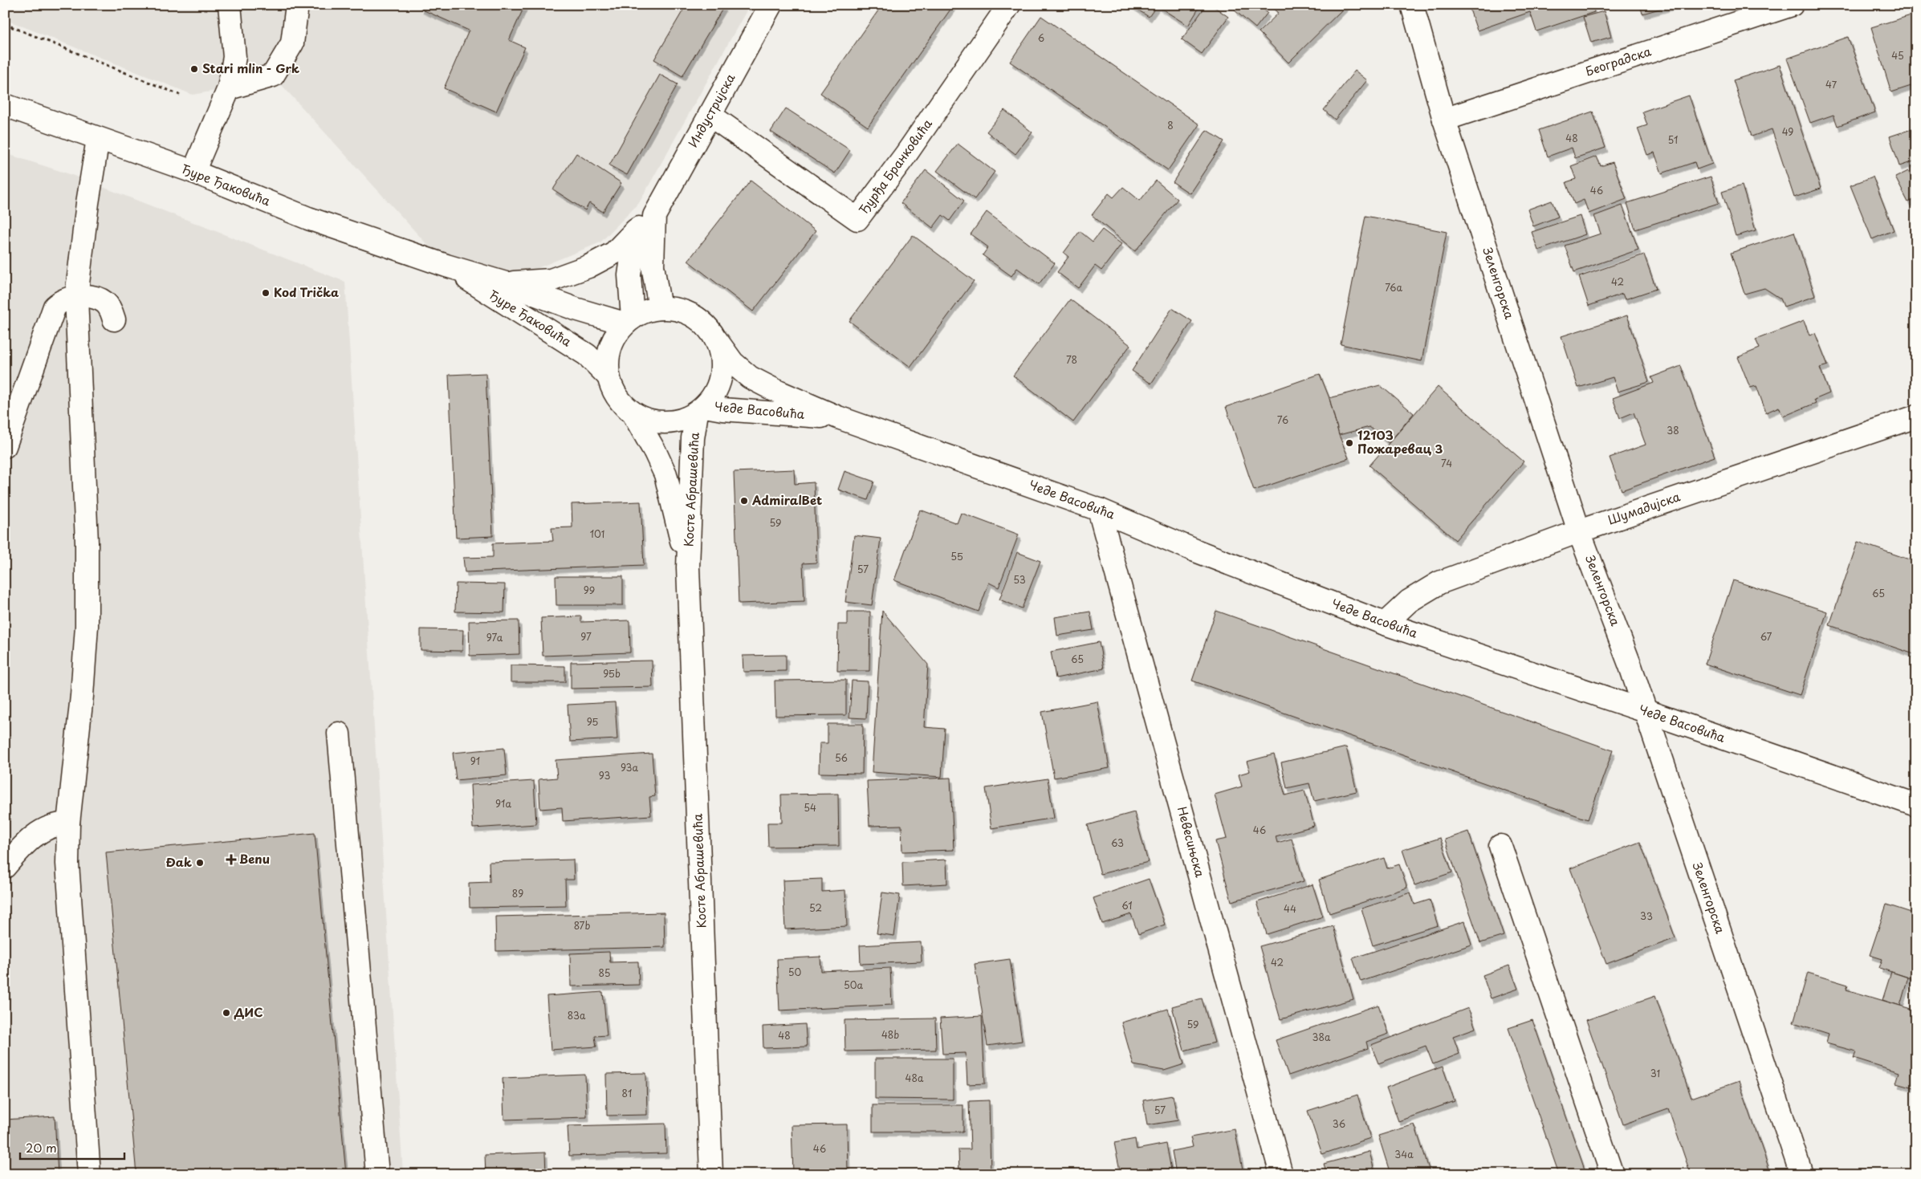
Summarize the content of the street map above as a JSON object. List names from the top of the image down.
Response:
{
  "streets": {
    "street": [
      "Београдска",
      "Индустријска",
      "Ђурђа Бранковића",
      "Ђуре Ђаковића",
      "Зеленгорска",
      "Чеде Васовића",
      "Косте Абрашевића",
      "Шумадијска",
      "Невесињска"
    ]
  },
  "crossings": [
    ["Београдска", "Зеленгорска"],
    ["Индустријска", "Ђурђа Бранковића"],
    ["Индустријска", "Ђуре Ђаковића"],
    ["Индустријска", "Чеде Васовића"],
    ["Индустријска", "Косте Абрашевића"],
    ["Ђуре Ђаковића", "Чеде Васовића"],
    ["Ђуре Ђаковића", "Косте Абрашевића"],
    ["Зеленгорска", "Чеде Васовића"],
    ["Зеленгорска", "Шумадијска"],
    ["Чеде Васовића", "Косте Абрашевића"],
    ["Чеде Васовића", "Шумадијска"],
    ["Чеде Васовића", "Невесињска"]
  ],
  "places": {
    "other": [
      "Stari mlin - Grk",
      "Kod Trička",
      "12103 Пожаревац 3",
      "AdmiralBet",
      "Đak",
      "ДИС"
    ],
    "health": ["Benu"]
  },
  "house_numbers": [
    "6",
    "45",
    "47",
    "8",
    "49",
    "48",
    "51",
    "46",
    "42",
    "76a",
    "78",
    "76",
    "38",
    "74",
    "59",
    "101",
    "55",
    "57",
    "53",
    "99",
    "65",
    "97",
    "67",
    "97a",
    "65",
    "95b",
    "95",
    "56",
    "91",
    "93a",
    "93",
    "91a",
    "54",
    "46",
    "63",
    "89",
    "61",
    "52",
    "44",
    "33",
    "87b",
    "42",
    "50",
    "85",
    "50a",
    "83a",
    "59",
    "48b",
    "48",
    "38a",
    "31",
    "48a",
    "81",
    "57",
    "36",
    "46",
    "34a"
  ],
  "scale_bar": "20 m"
}
